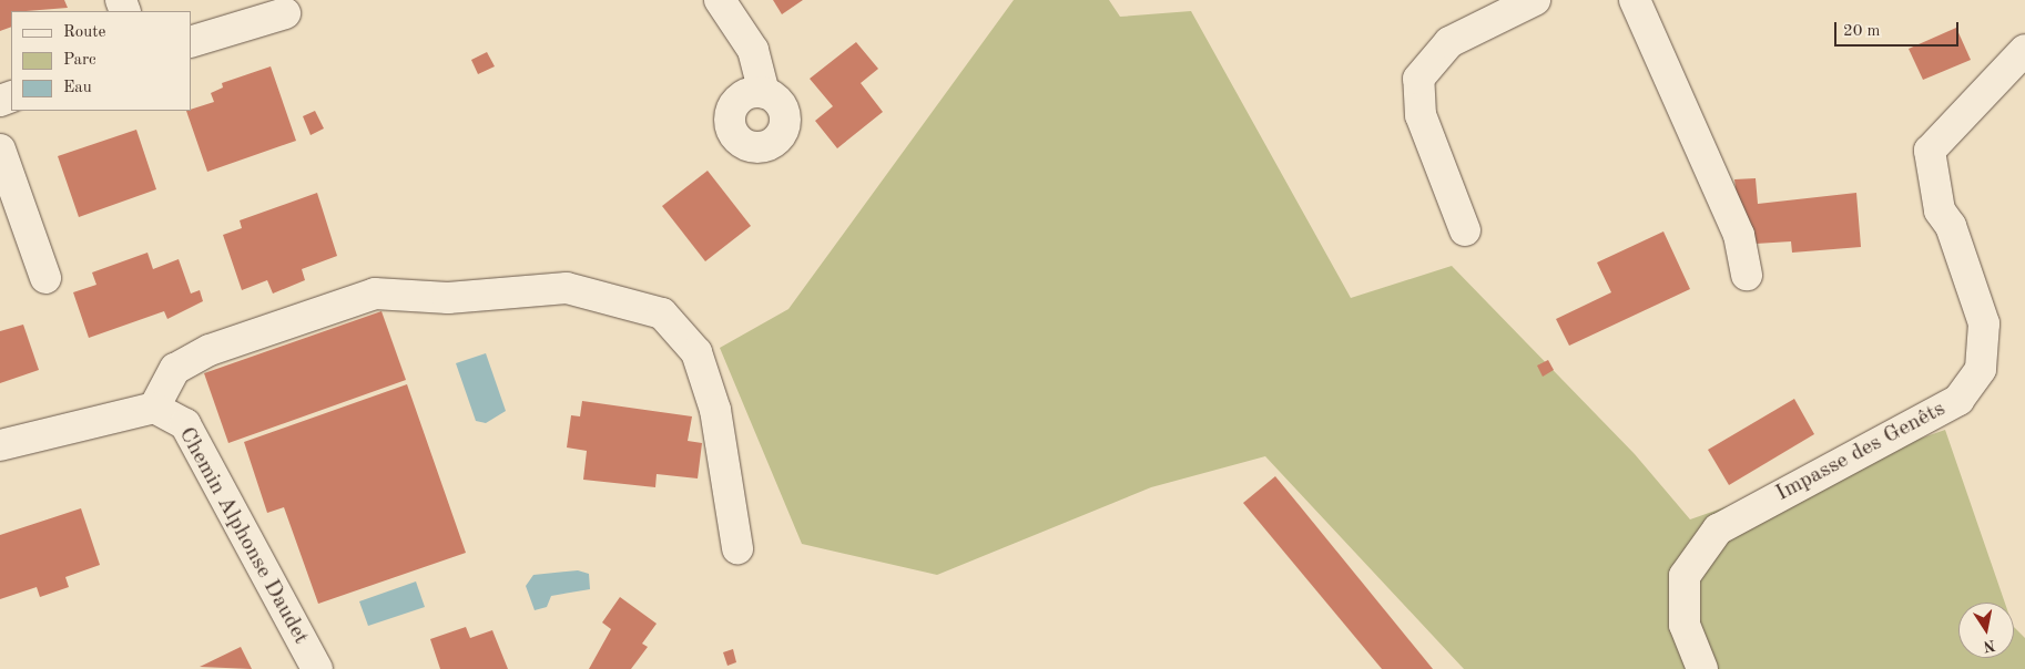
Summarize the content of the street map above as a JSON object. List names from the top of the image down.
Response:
{
  "streets": {
    "street": ["Impasse des Genêts", "Chemin Alphonse Daudet"]
  },
  "legend": ["Route", "Parc", "Eau"],
  "scale_bar": "20 m",
  "north": "bottom"
}
